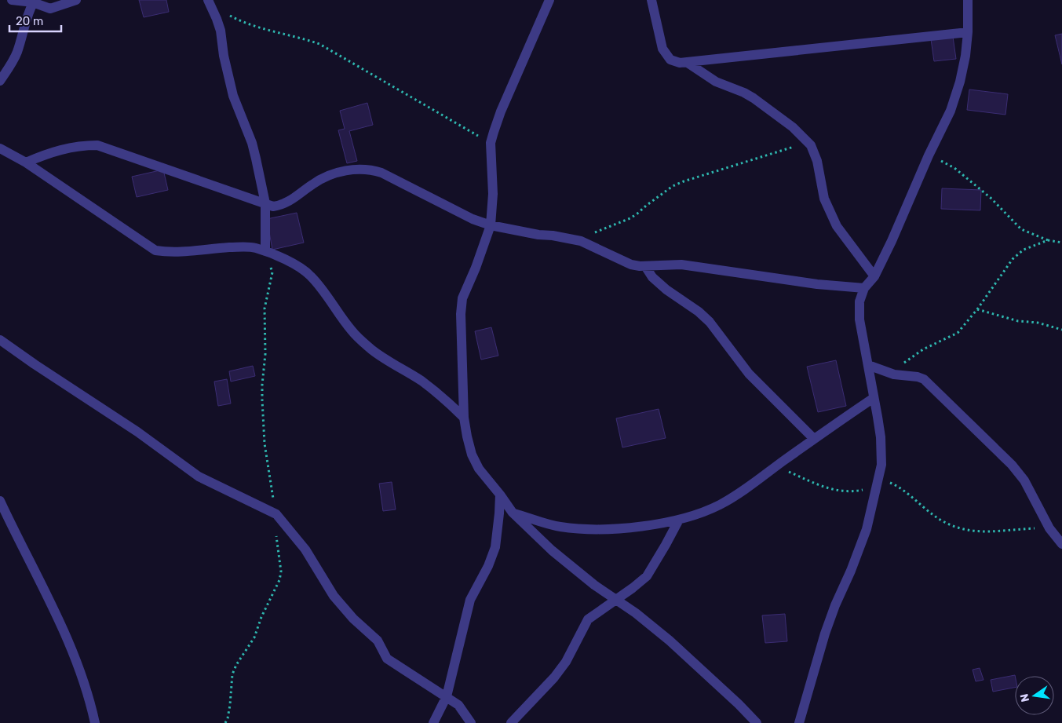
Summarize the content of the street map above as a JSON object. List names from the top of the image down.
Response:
{
  "scale_bar": "20 m",
  "north": "left"
}
